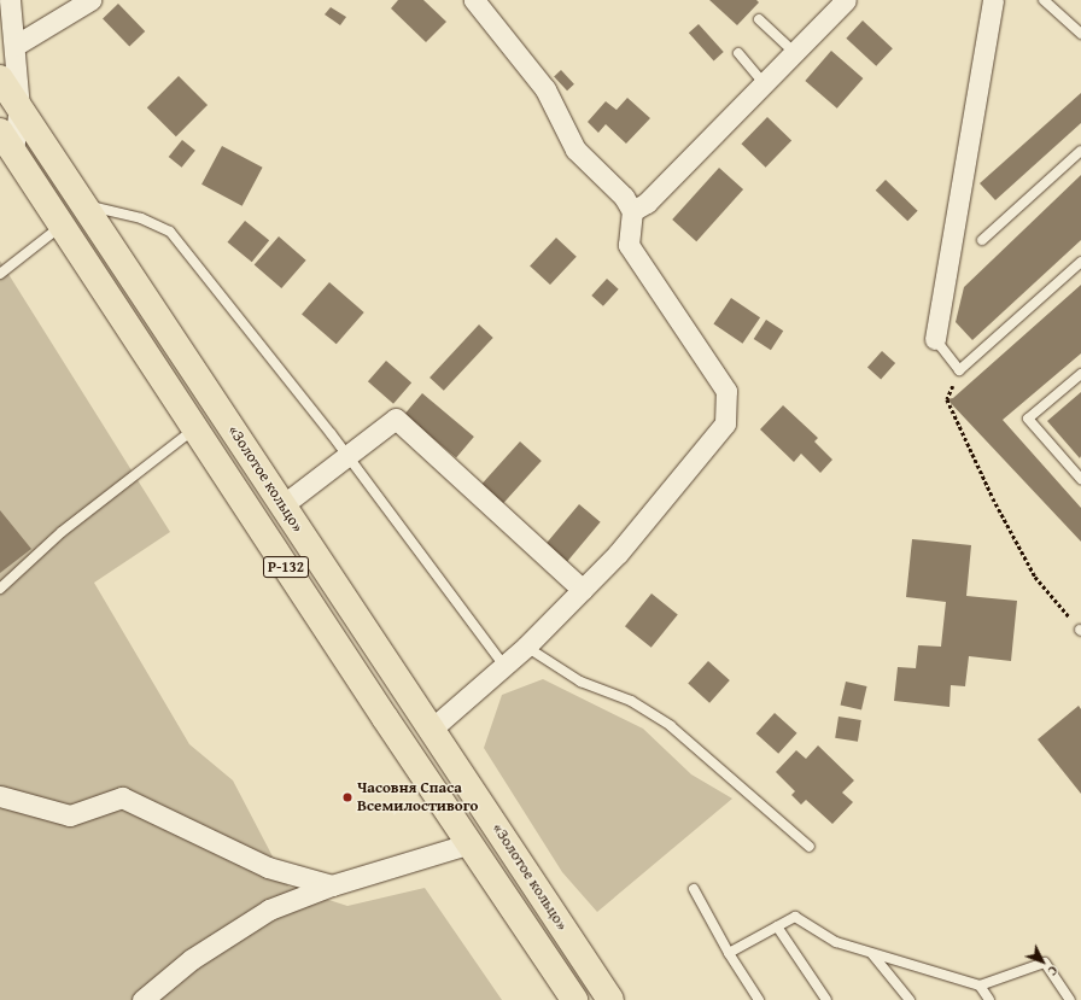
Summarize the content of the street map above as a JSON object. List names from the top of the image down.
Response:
{
  "streets": {
    "highway": ["«Золотое кольцо»", "Р-132"]
  },
  "places": ["Часовня Спаса Всемилостивого"],
  "north": "bottom right"
}
